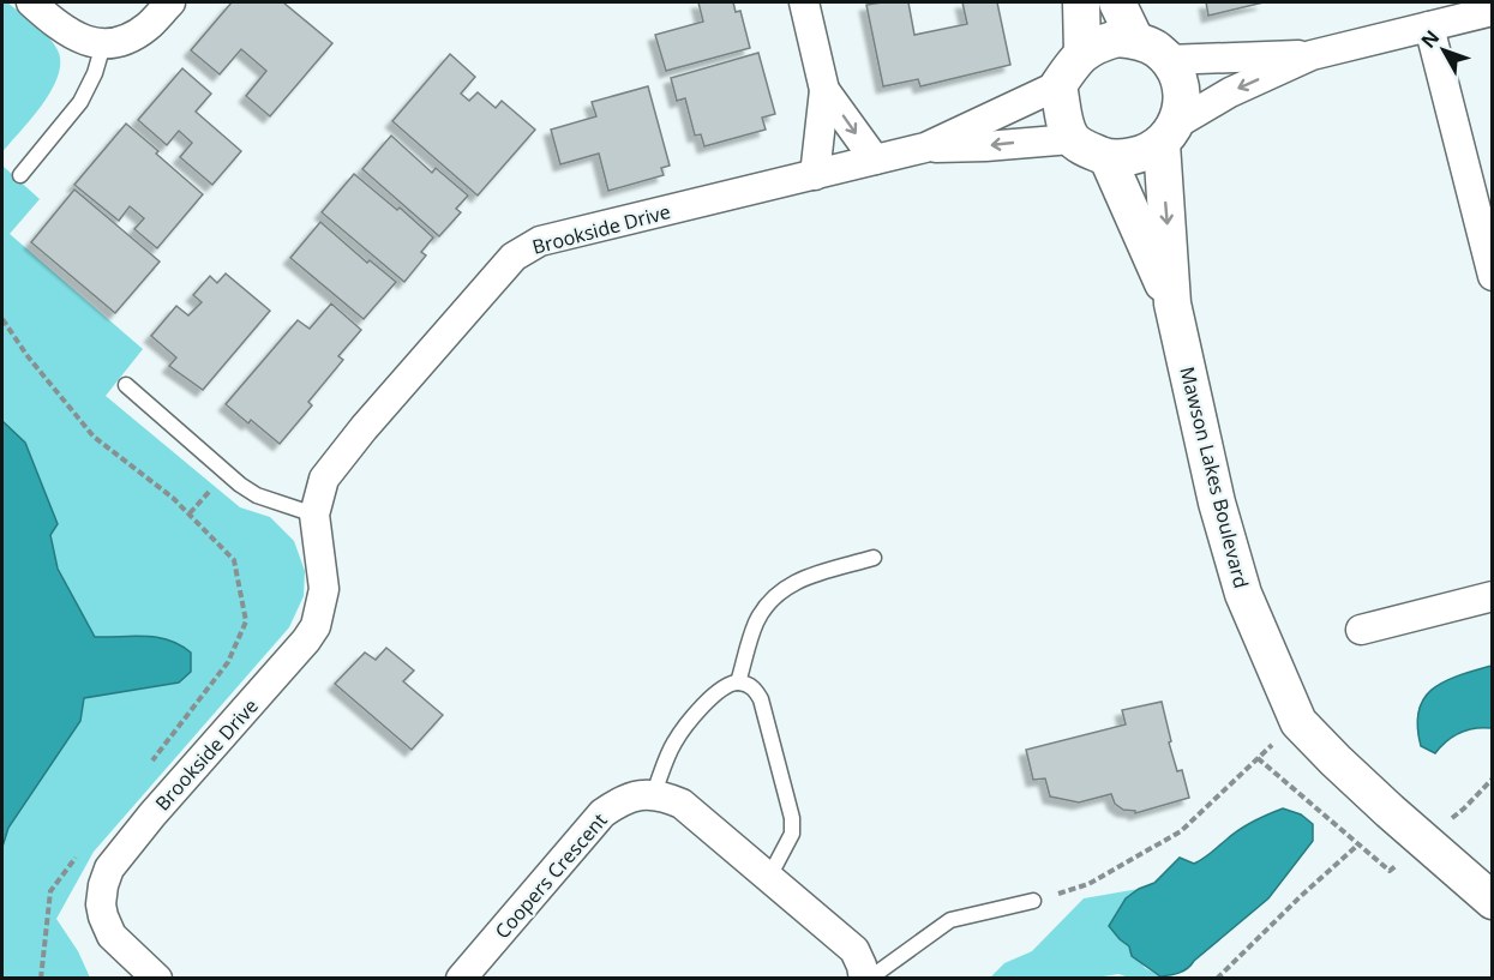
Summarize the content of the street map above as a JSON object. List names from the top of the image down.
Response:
{
  "streets": {
    "street": ["Brookside Drive", "Mawson Lakes Boulevard", "Coopers Crescent"]
  },
  "crossings": [
    ["Brookside Drive", "Mawson Lakes Boulevard"]
  ],
  "north": "top left"
}
